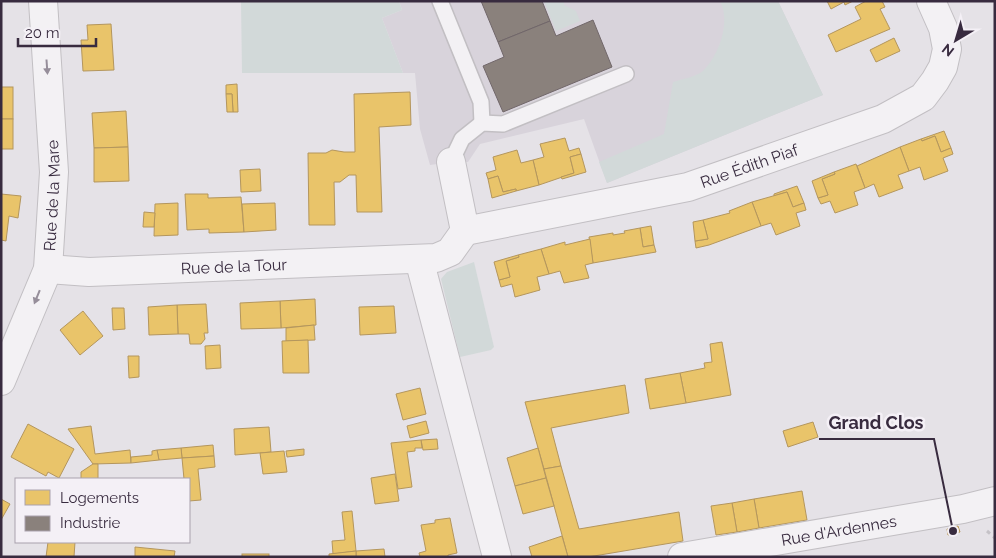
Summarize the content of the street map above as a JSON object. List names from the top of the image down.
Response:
{
  "streets": {
    "street": [
      "Rue Édith Piaf",
      "Rue de la Mare",
      "Rue de la Tour",
      "Rue d'Ardennes"
    ]
  },
  "crossings": [
    ["Rue Édith Piaf", "Rue de la Tour"],
    ["Rue de la Mare", "Rue de la Tour"]
  ],
  "one_way": ["Rue de la Mare"],
  "places": ["Grand Clos"],
  "legend": ["Logements", "Industrie"],
  "scale_bar": "20 m",
  "north": "bottom left"
}
